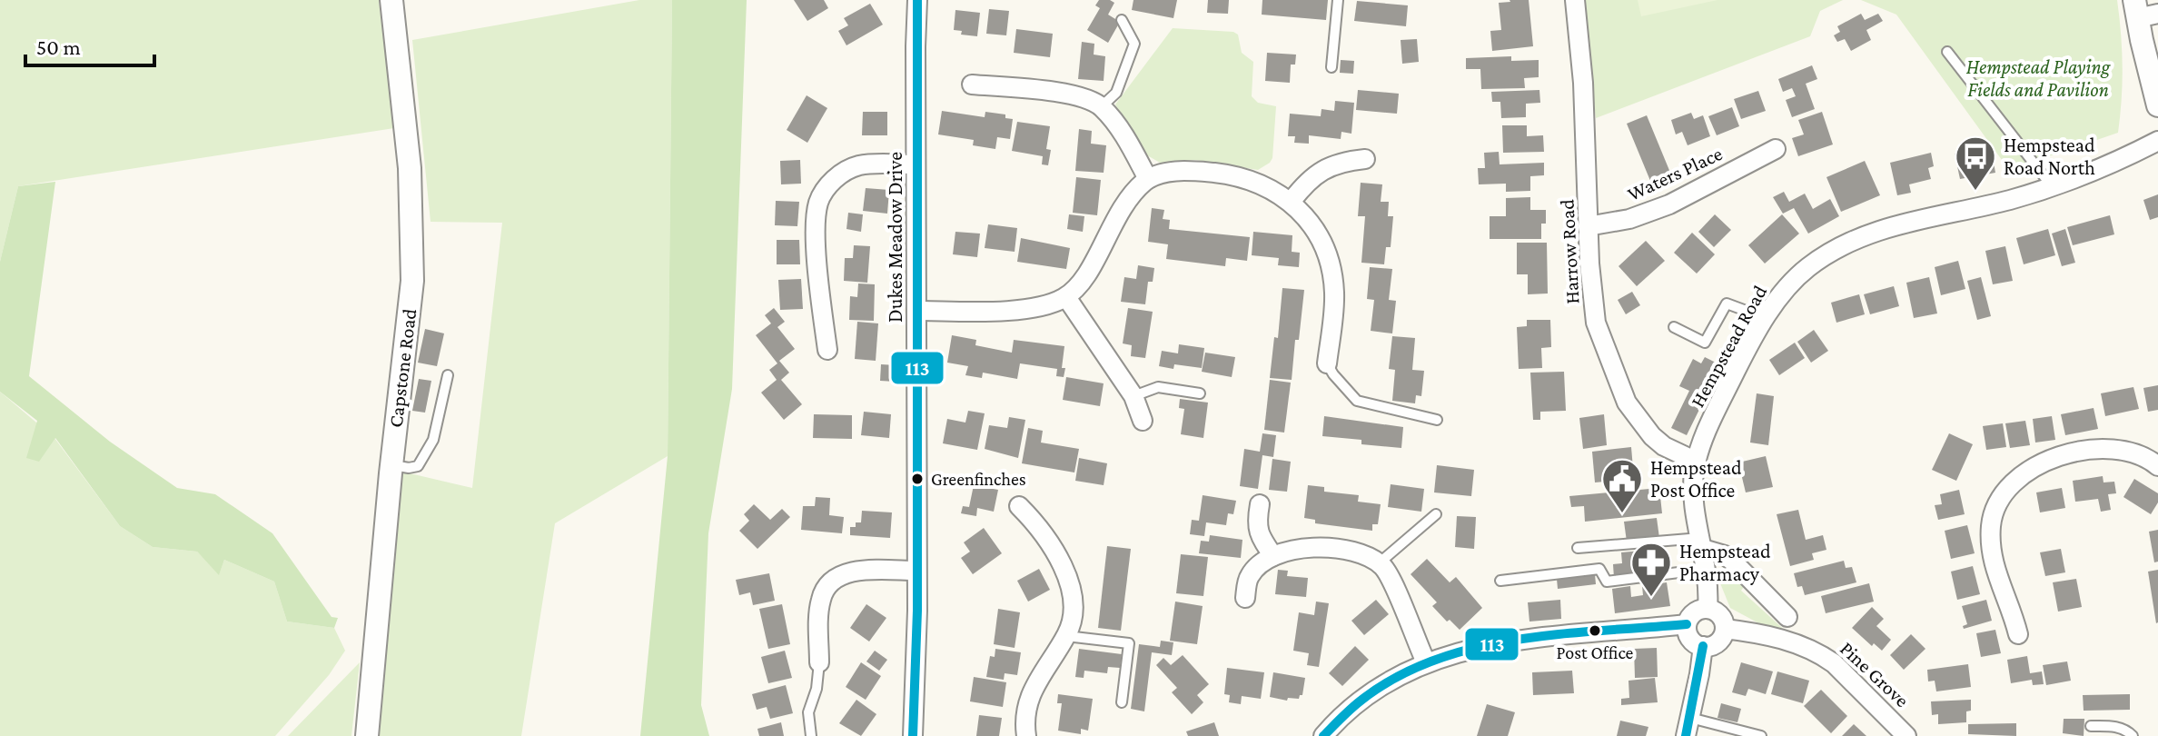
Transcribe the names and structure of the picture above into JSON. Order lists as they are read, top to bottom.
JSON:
{
  "streets": {
    "street": [
      "Waters Place",
      "Dukes Meadow Drive",
      "Harrow Road",
      "Hempstead Road",
      "Capstone Road",
      "Pine Grove"
    ]
  },
  "crossings": [
    ["Waters Place", "Harrow Road"],
    ["Harrow Road", "Hempstead Road"],
    ["Hempstead Road", "Pine Grove"]
  ],
  "parks": ["Hempstead Playing Fields and Pavilion"],
  "places": {
    "bus stop": ["Hempstead Road North"],
    "other": ["Greenfinches", "Post Office"],
    "public building": ["Hempstead Post Office"],
    "pharmacy": ["Hempstead Pharmacy"]
  },
  "lines": ["transit line 113"],
  "scale_bar": "50 m"
}
